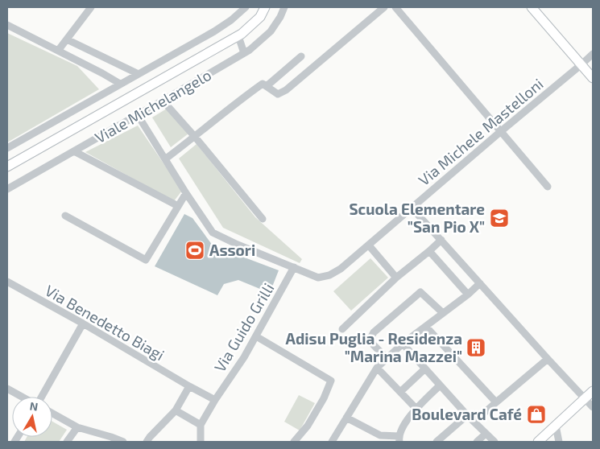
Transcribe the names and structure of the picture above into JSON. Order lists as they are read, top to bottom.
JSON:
{
  "streets": {
    "street": [
      "Viale Michelangelo",
      "Via Michele Mastelloni",
      "Via Benedetto Biagi",
      "Via Guido Grilli"
    ]
  },
  "crossings": [
    ["Viale Michelangelo", "Via Michele Mastelloni"],
    ["Via Michele Mastelloni", "Via Guido Grilli"],
    ["Via Benedetto Biagi", "Via Guido Grilli"]
  ],
  "places": {
    "school or university": ["Scuola Elementare \"San Pio X\""],
    "sports": ["Assori"],
    "building": ["Adisu Puglia - Residenza \"Marina Mazzei\""],
    "shop": ["Boulevard Café"]
  },
  "north": "top"
}
